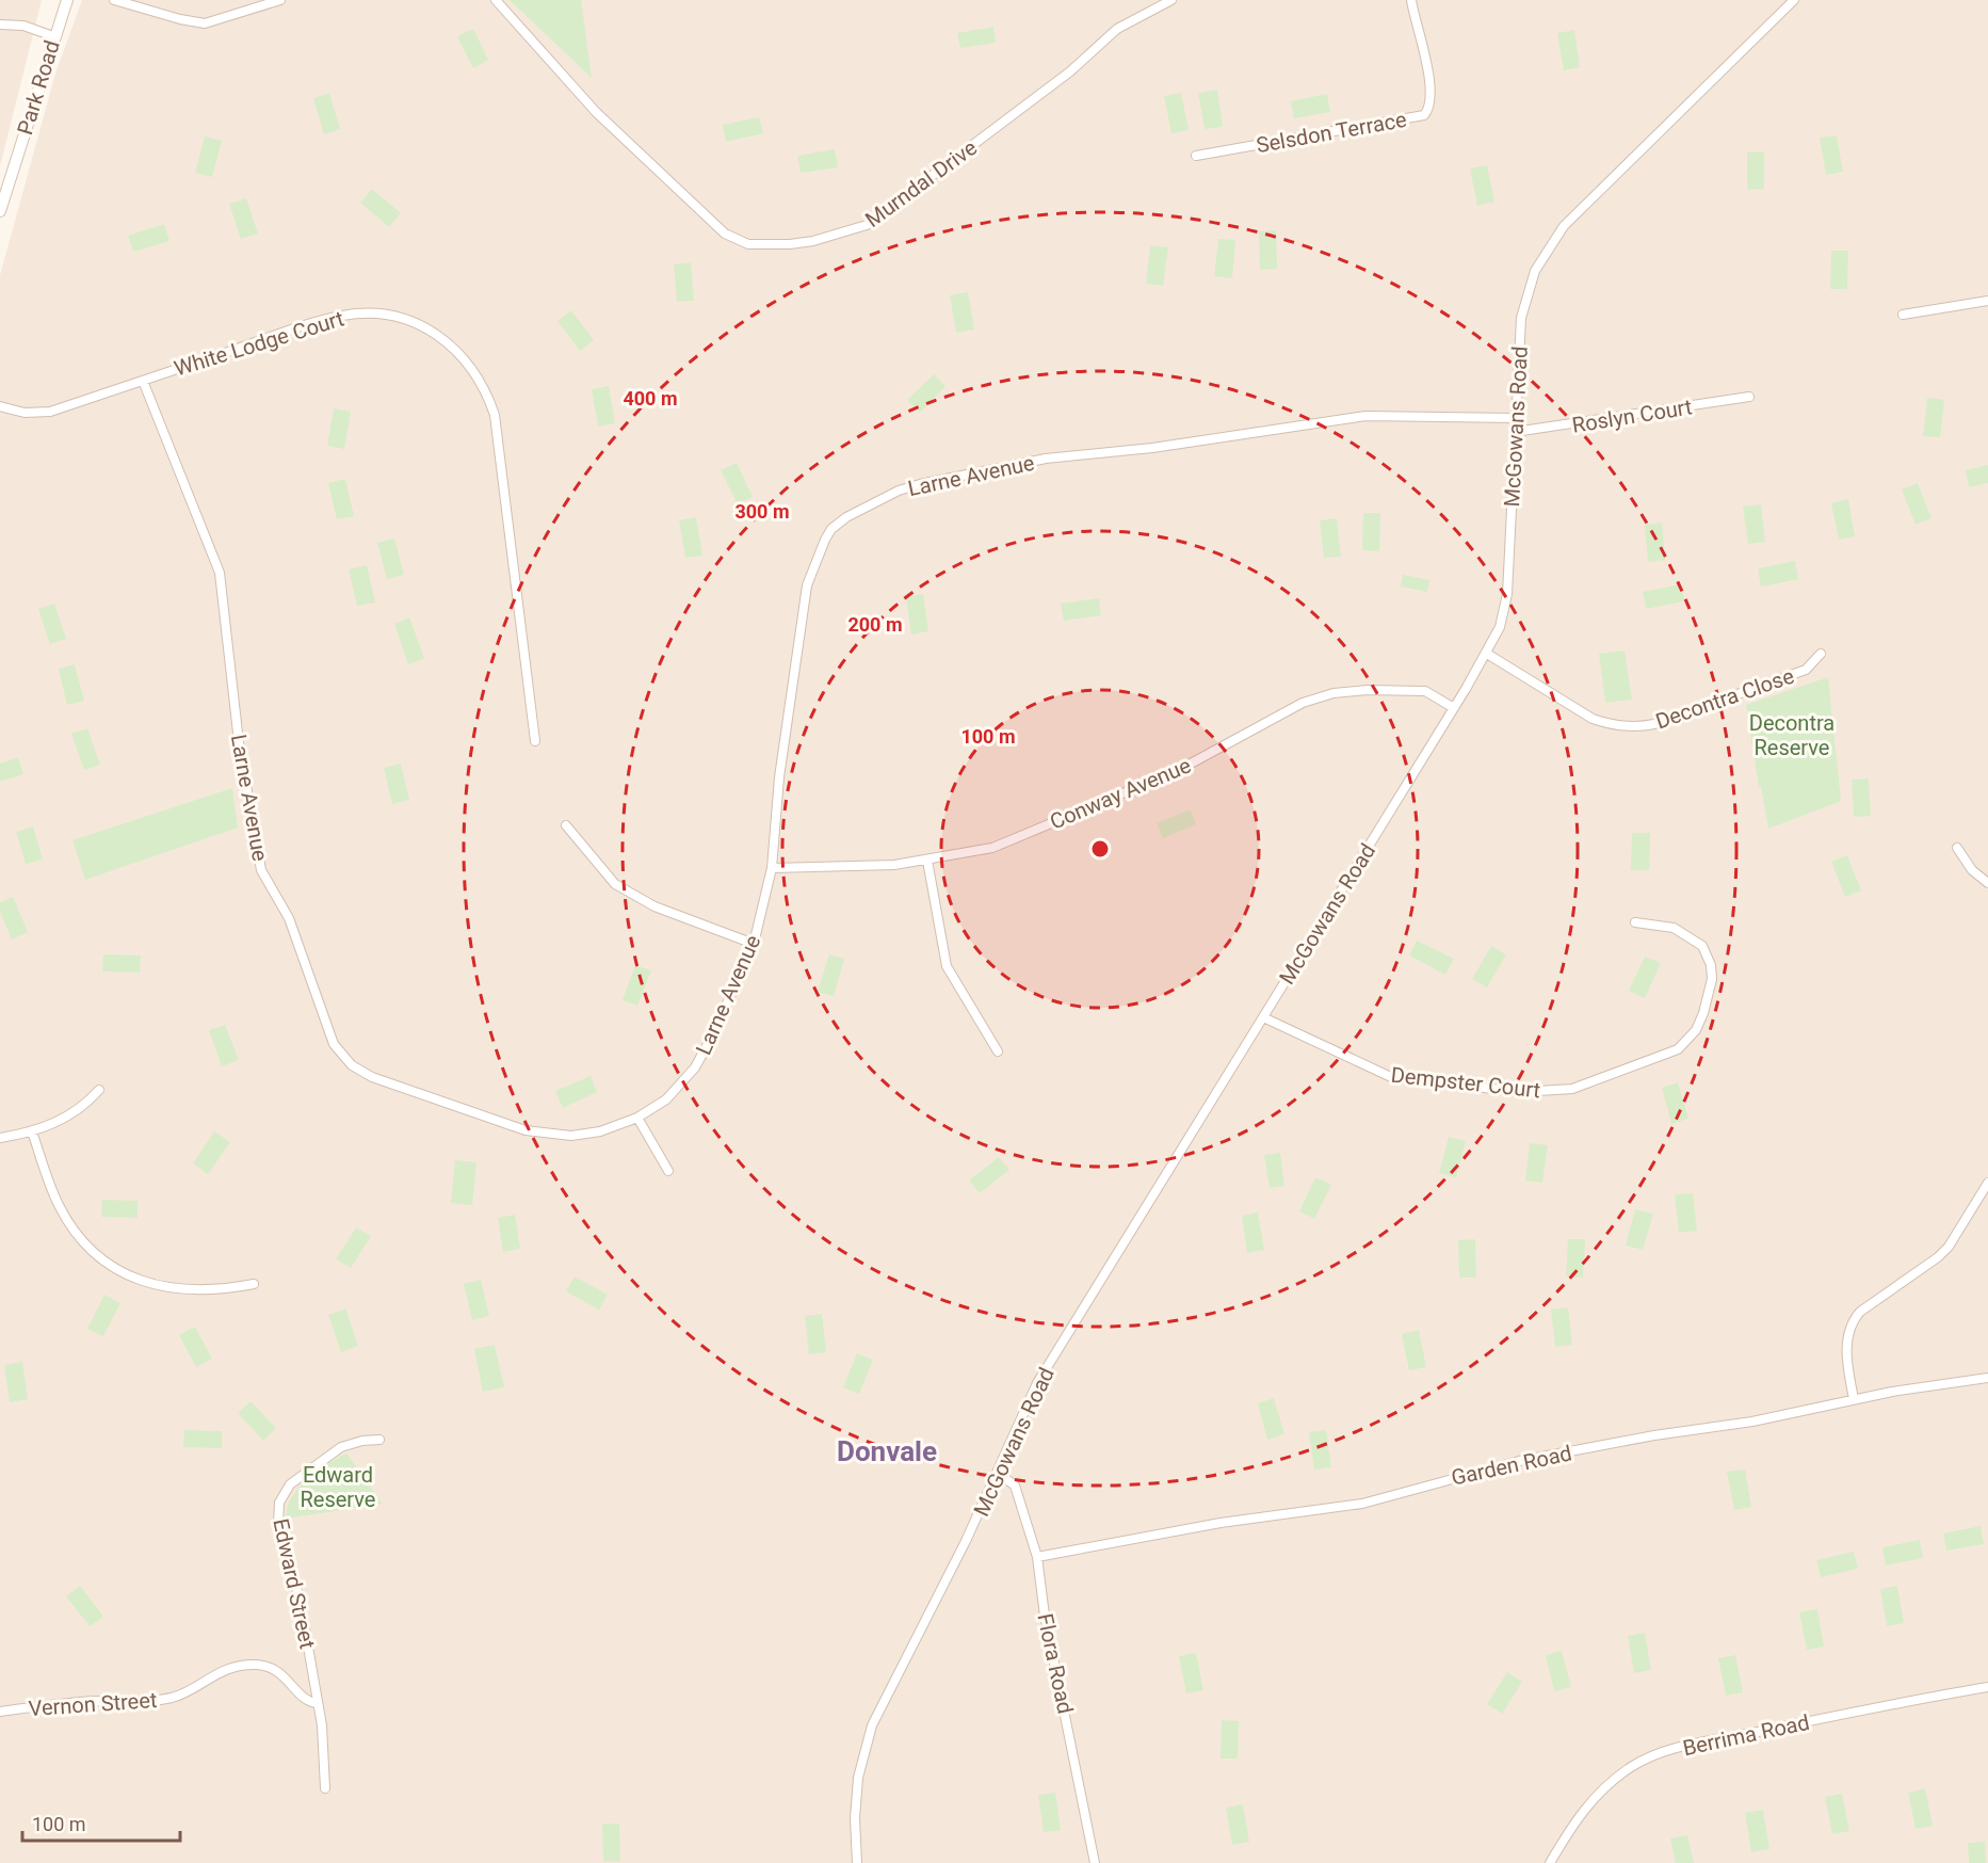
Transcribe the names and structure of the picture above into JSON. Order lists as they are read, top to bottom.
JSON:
{
  "streets": {
    "street": [
      "Park Road",
      "Selsdon Terrace",
      "Murndal Drive",
      "White Lodge Court",
      "Roslyn Court",
      "McGowans Road",
      "Larne Avenue",
      "Decontra Close",
      "Conway Avenue",
      "Dempster Court",
      "Garden Road",
      "Edward Street",
      "Flora Road",
      "Vernon Street",
      "Berrima Road"
    ]
  },
  "crossings": [
    ["White Lodge Court", "Larne Avenue"],
    ["Roslyn Court", "McGowans Road"],
    ["McGowans Road", "Larne Avenue"],
    ["McGowans Road", "Decontra Close"],
    ["McGowans Road", "Conway Avenue"],
    ["McGowans Road", "Dempster Court"],
    ["McGowans Road", "Flora Road"],
    ["Larne Avenue", "Conway Avenue"],
    ["Garden Road", "Flora Road"],
    ["Edward Street", "Vernon Street"]
  ],
  "districts": ["Donvale"],
  "parks": ["Decontra Reserve", "Edward Reserve"],
  "scale_bar": "100 m",
  "rings": [
    "400 m",
    "300 m",
    "200 m",
    "100 m"
  ]
}
